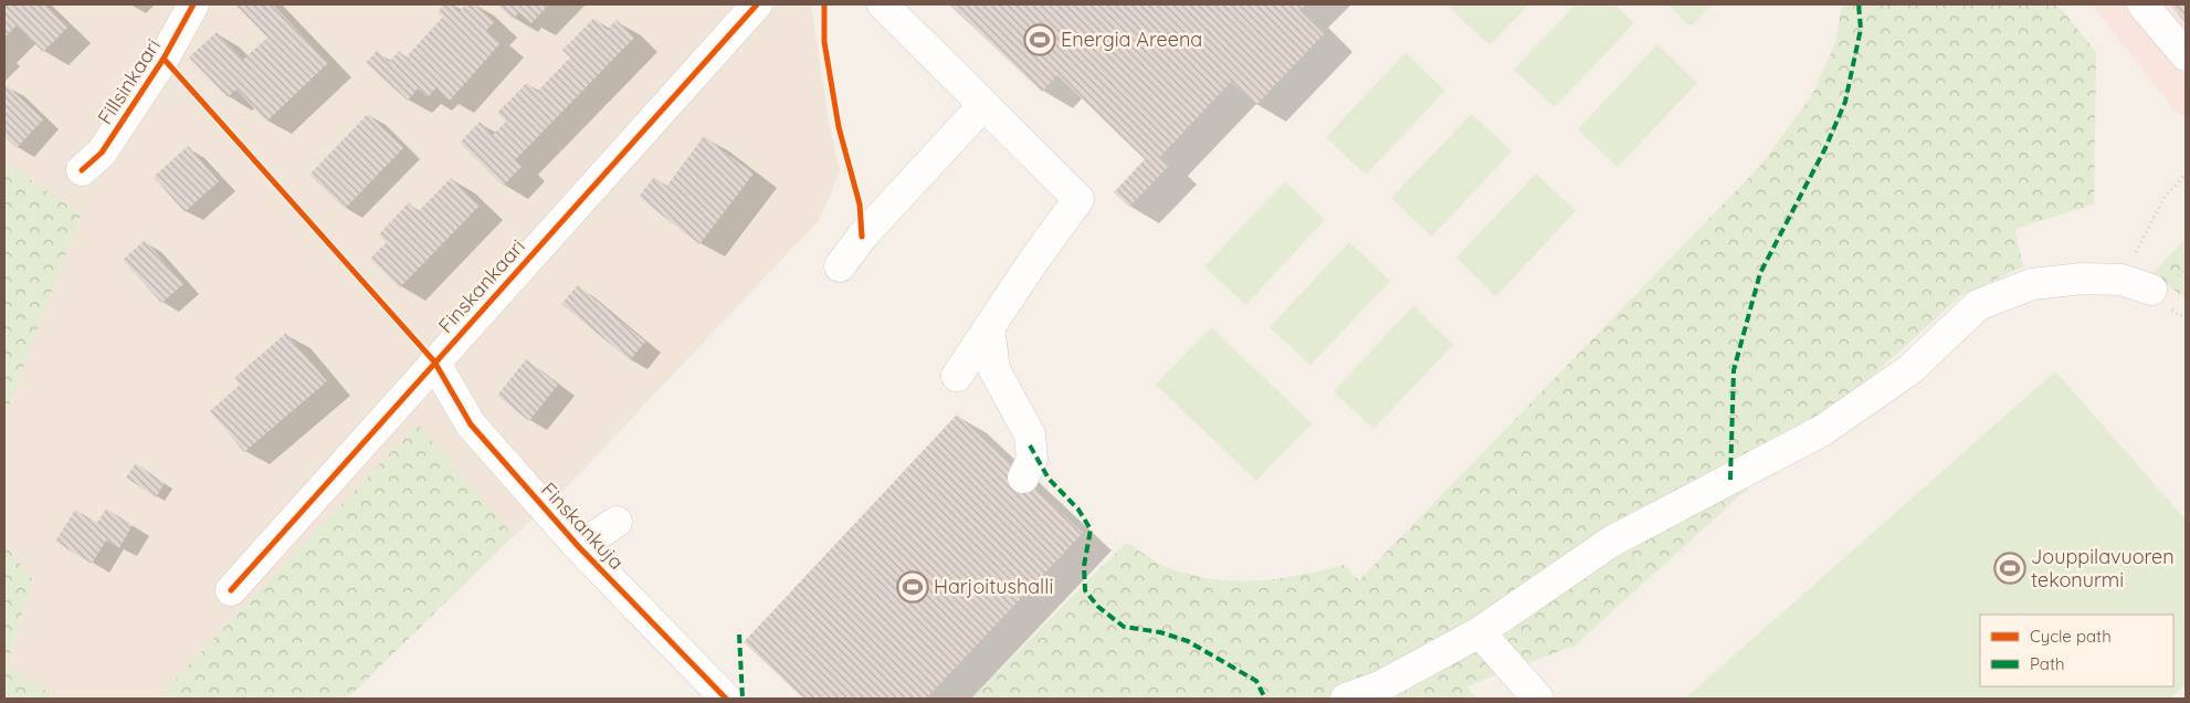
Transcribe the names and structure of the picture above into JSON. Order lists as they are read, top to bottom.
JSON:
{
  "streets": {
    "street": ["Fillsinkaari", "Finskankaari", "Finskankuja"]
  },
  "crossings": [
    ["Finskankaari", "Finskankuja"]
  ],
  "places": {
    "sports": ["Energia Areena", "Jouppilavuoren tekonurmi", "Harjoitushalli"]
  },
  "legend": ["Cycle path", "Path"]
}
